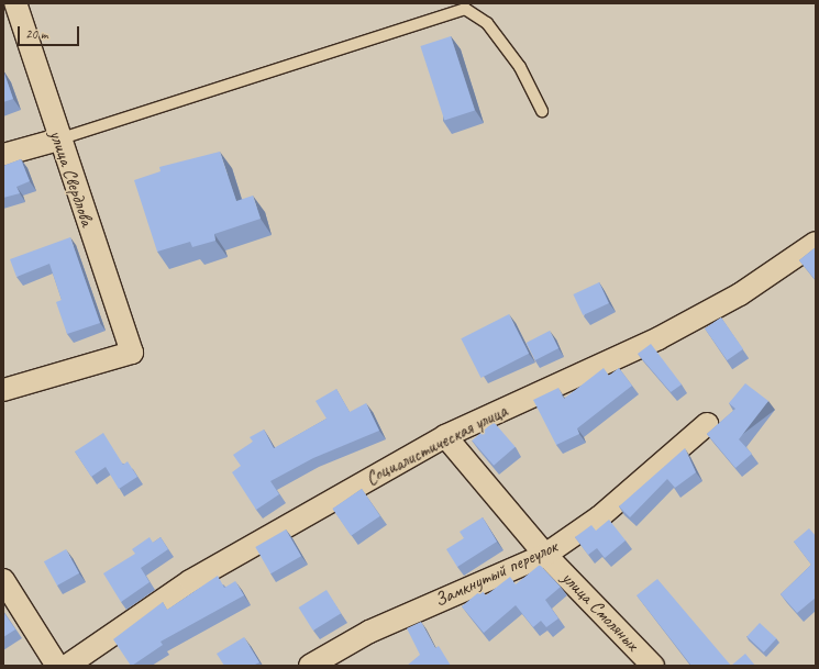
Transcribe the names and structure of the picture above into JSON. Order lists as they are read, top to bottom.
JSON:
{
  "streets": {
    "street": [
      "улица Свердлова",
      "Социалистическая улица",
      "Замкнутый переулок",
      "улица Смоляных"
    ]
  },
  "crossings": [
    ["Социалистическая улица", "улица Смоляных"],
    ["Замкнутый переулок", "улица Смоляных"]
  ],
  "scale_bar": "20 m"
}
